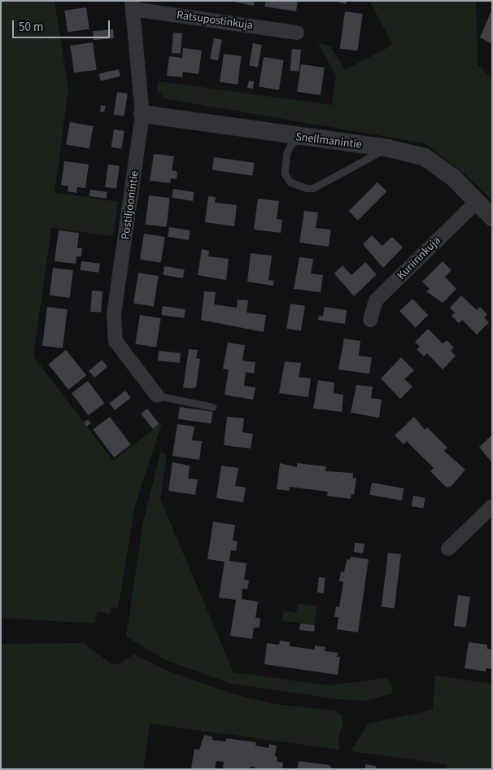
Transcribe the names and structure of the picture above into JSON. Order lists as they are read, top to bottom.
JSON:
{
  "streets": {
    "street": [
      "Ratsupostinkuja",
      "Snellmanintie",
      "Postiljoonintie",
      "Kuriirinkuja"
    ]
  },
  "crossings": [
    ["Ratsupostinkuja", "Postiljoonintie"],
    ["Snellmanintie", "Postiljoonintie"],
    ["Snellmanintie", "Kuriirinkuja"]
  ],
  "scale_bar": "50 m"
}
